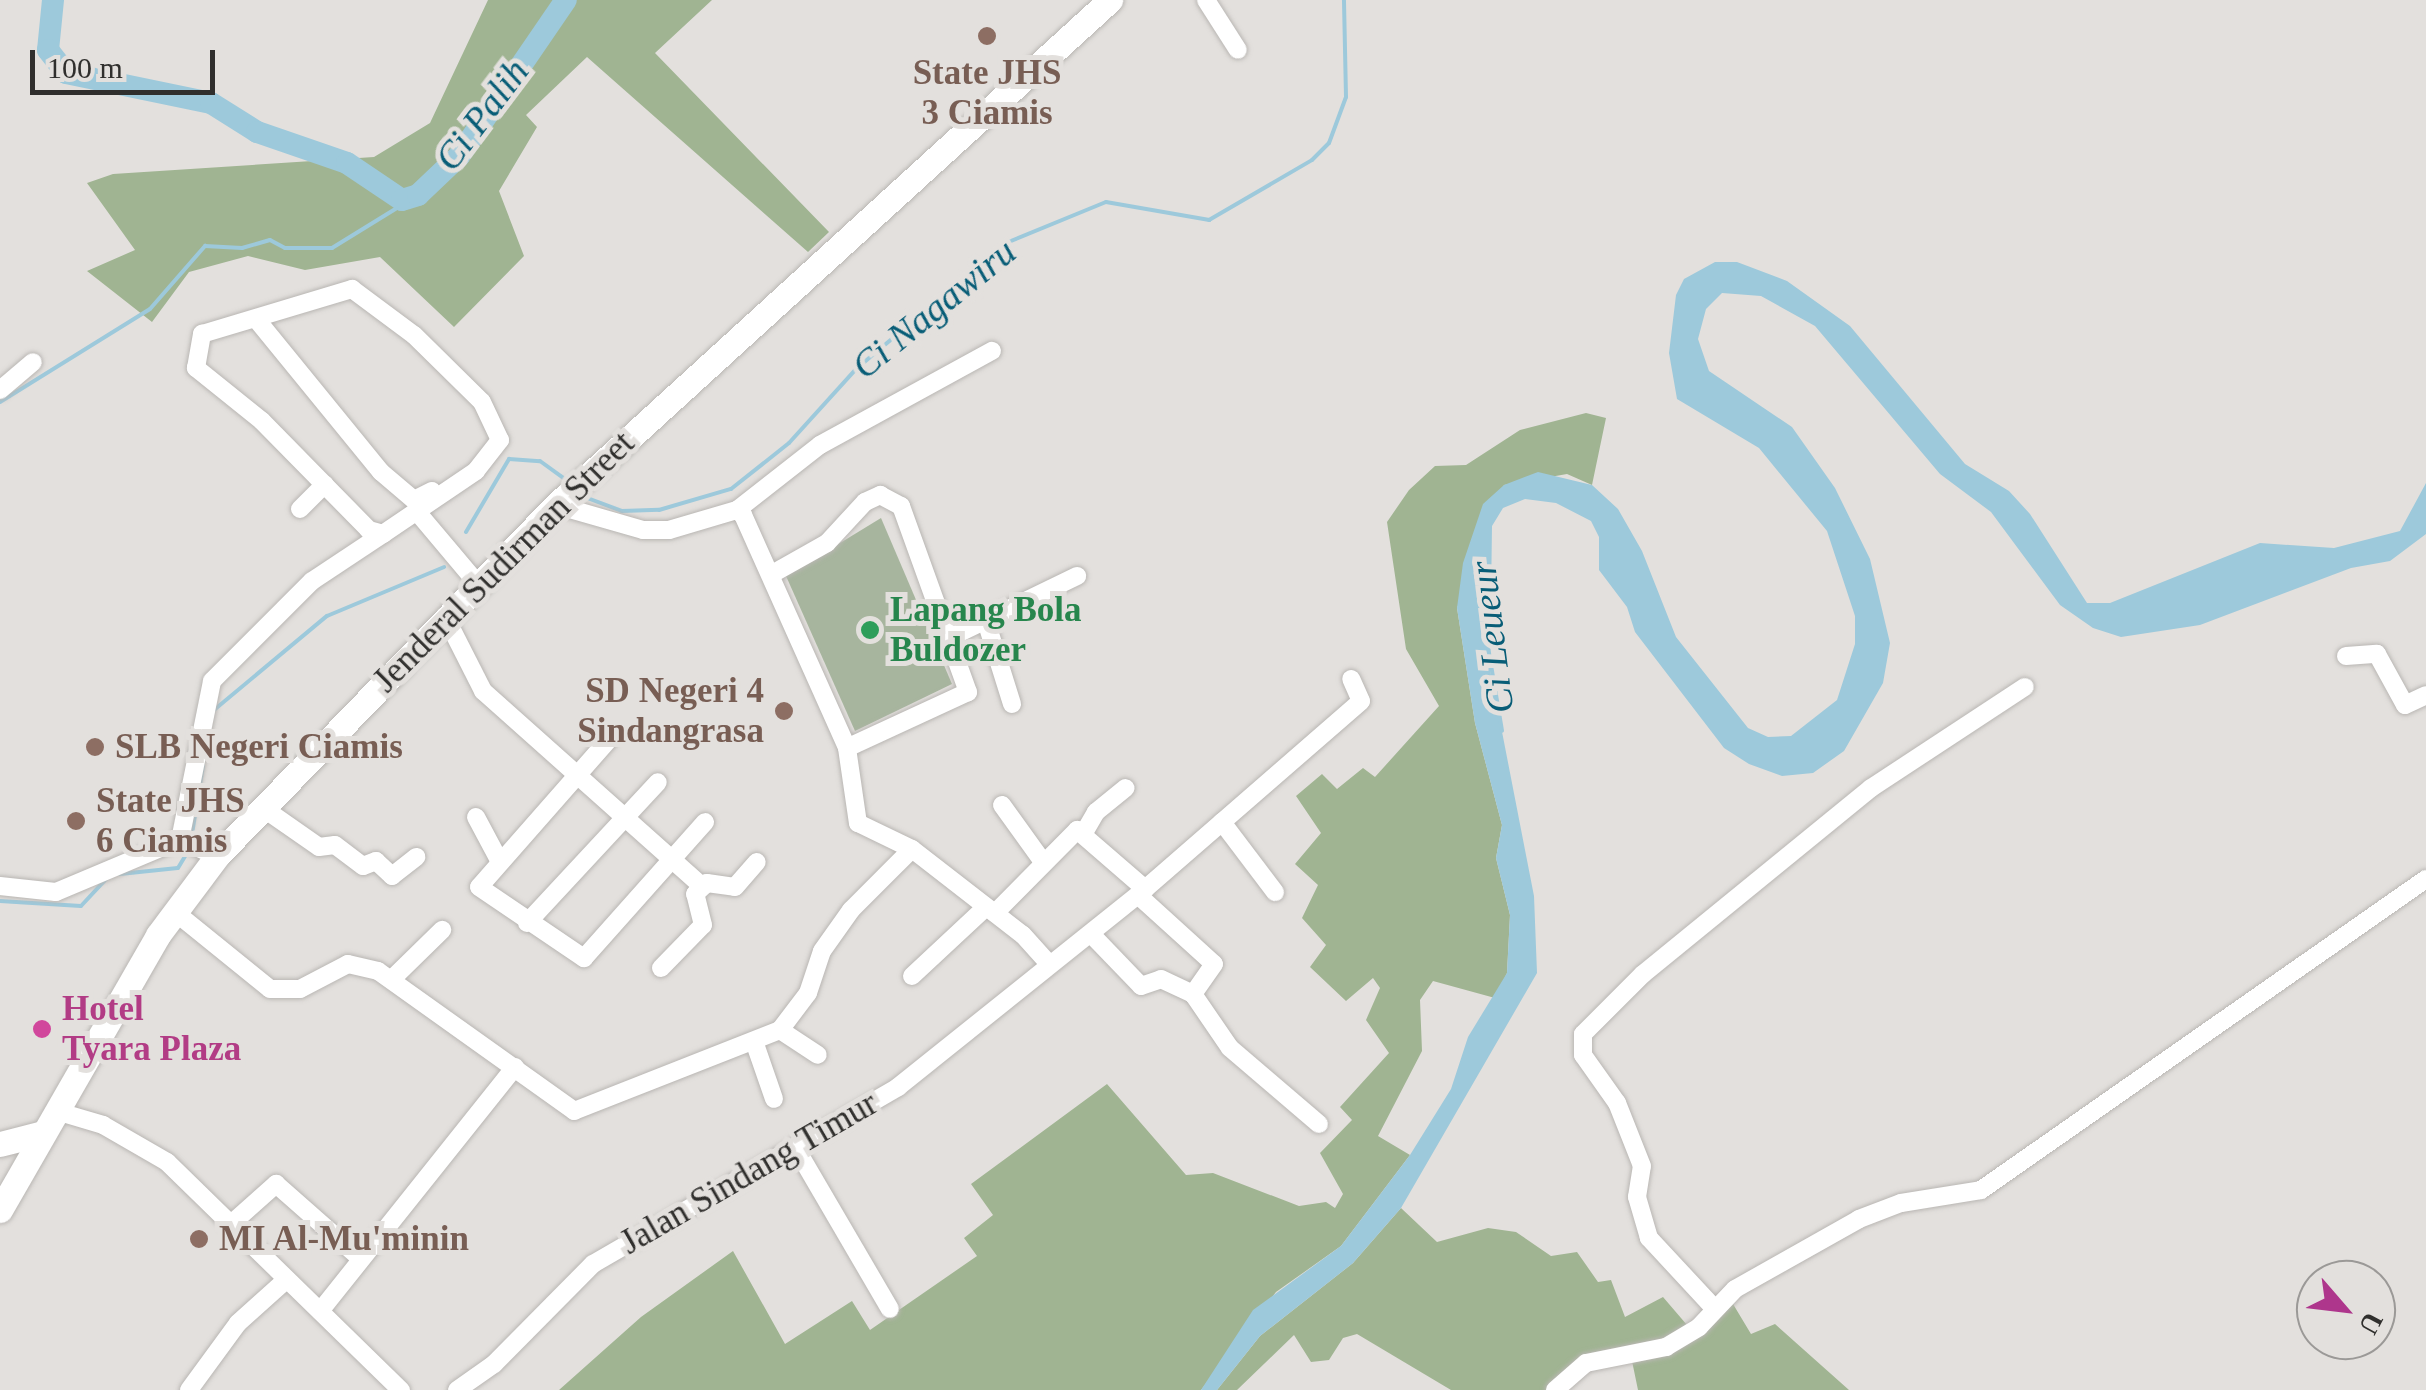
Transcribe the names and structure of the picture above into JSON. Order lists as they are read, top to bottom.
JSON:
{
  "streets": {
    "highway": ["Jenderal Sudirman Street"],
    "street": ["Jalan Sindang Timur"]
  },
  "water": ["Ci Palih", "Ci Nagawiru", "Ci Leueur"],
  "places": [
    "State JHS 3 Ciamis",
    "Lapang Bola Buldozer",
    "SD Negeri 4 Sindangrasa",
    "SLB Negeri Ciamis",
    "State JHS 6 Ciamis",
    "Hotel Tyara Plaza",
    "MI Al-Mu'minin"
  ],
  "scale_bar": "100 m",
  "north": "bottom right"
}
